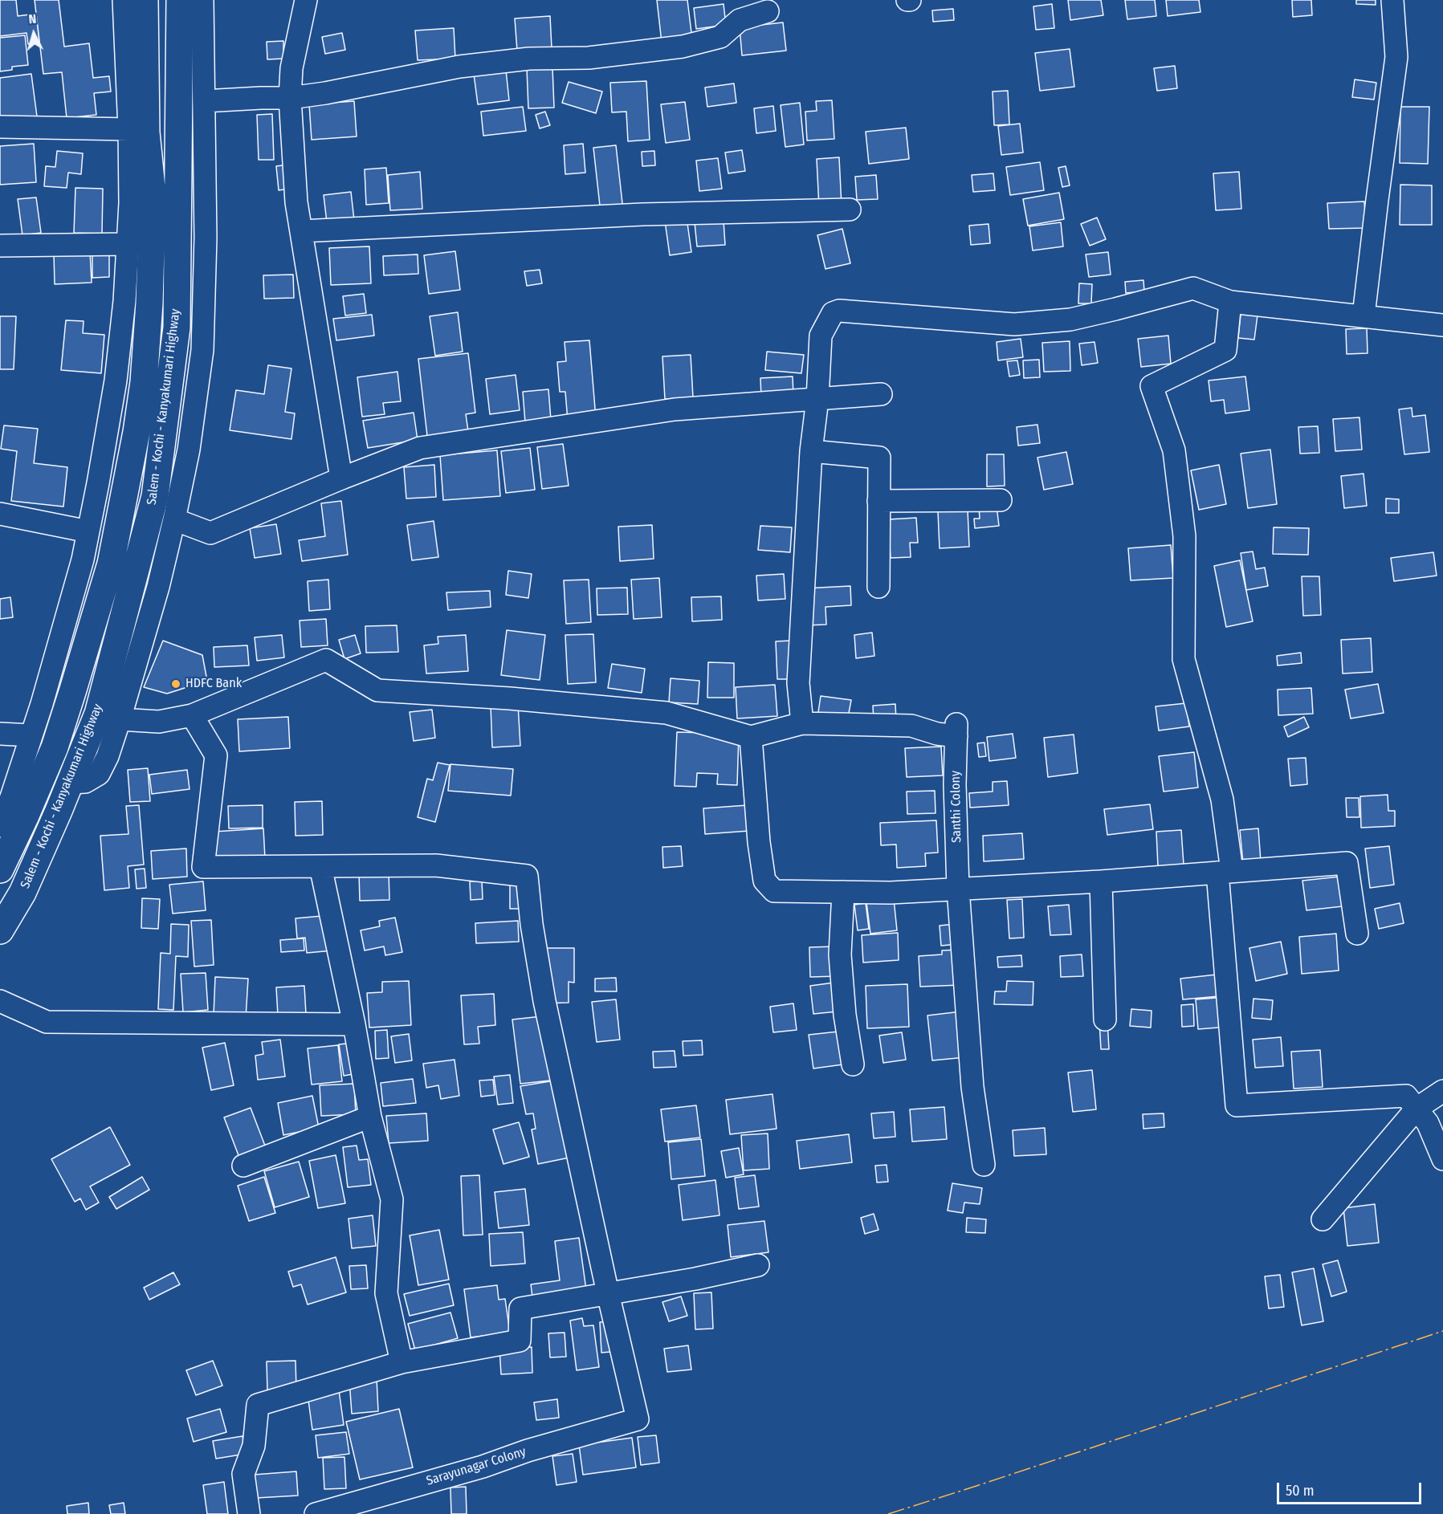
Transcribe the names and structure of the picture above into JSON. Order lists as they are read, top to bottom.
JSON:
{
  "streets": {
    "highway": ["Salem - Kochi - Kanyakumari Highway"],
    "street": ["Santhi Colony", "Sarayunagar Colony"]
  },
  "places": ["HDFC Bank"],
  "scale_bar": "50 m",
  "north": "top"
}
